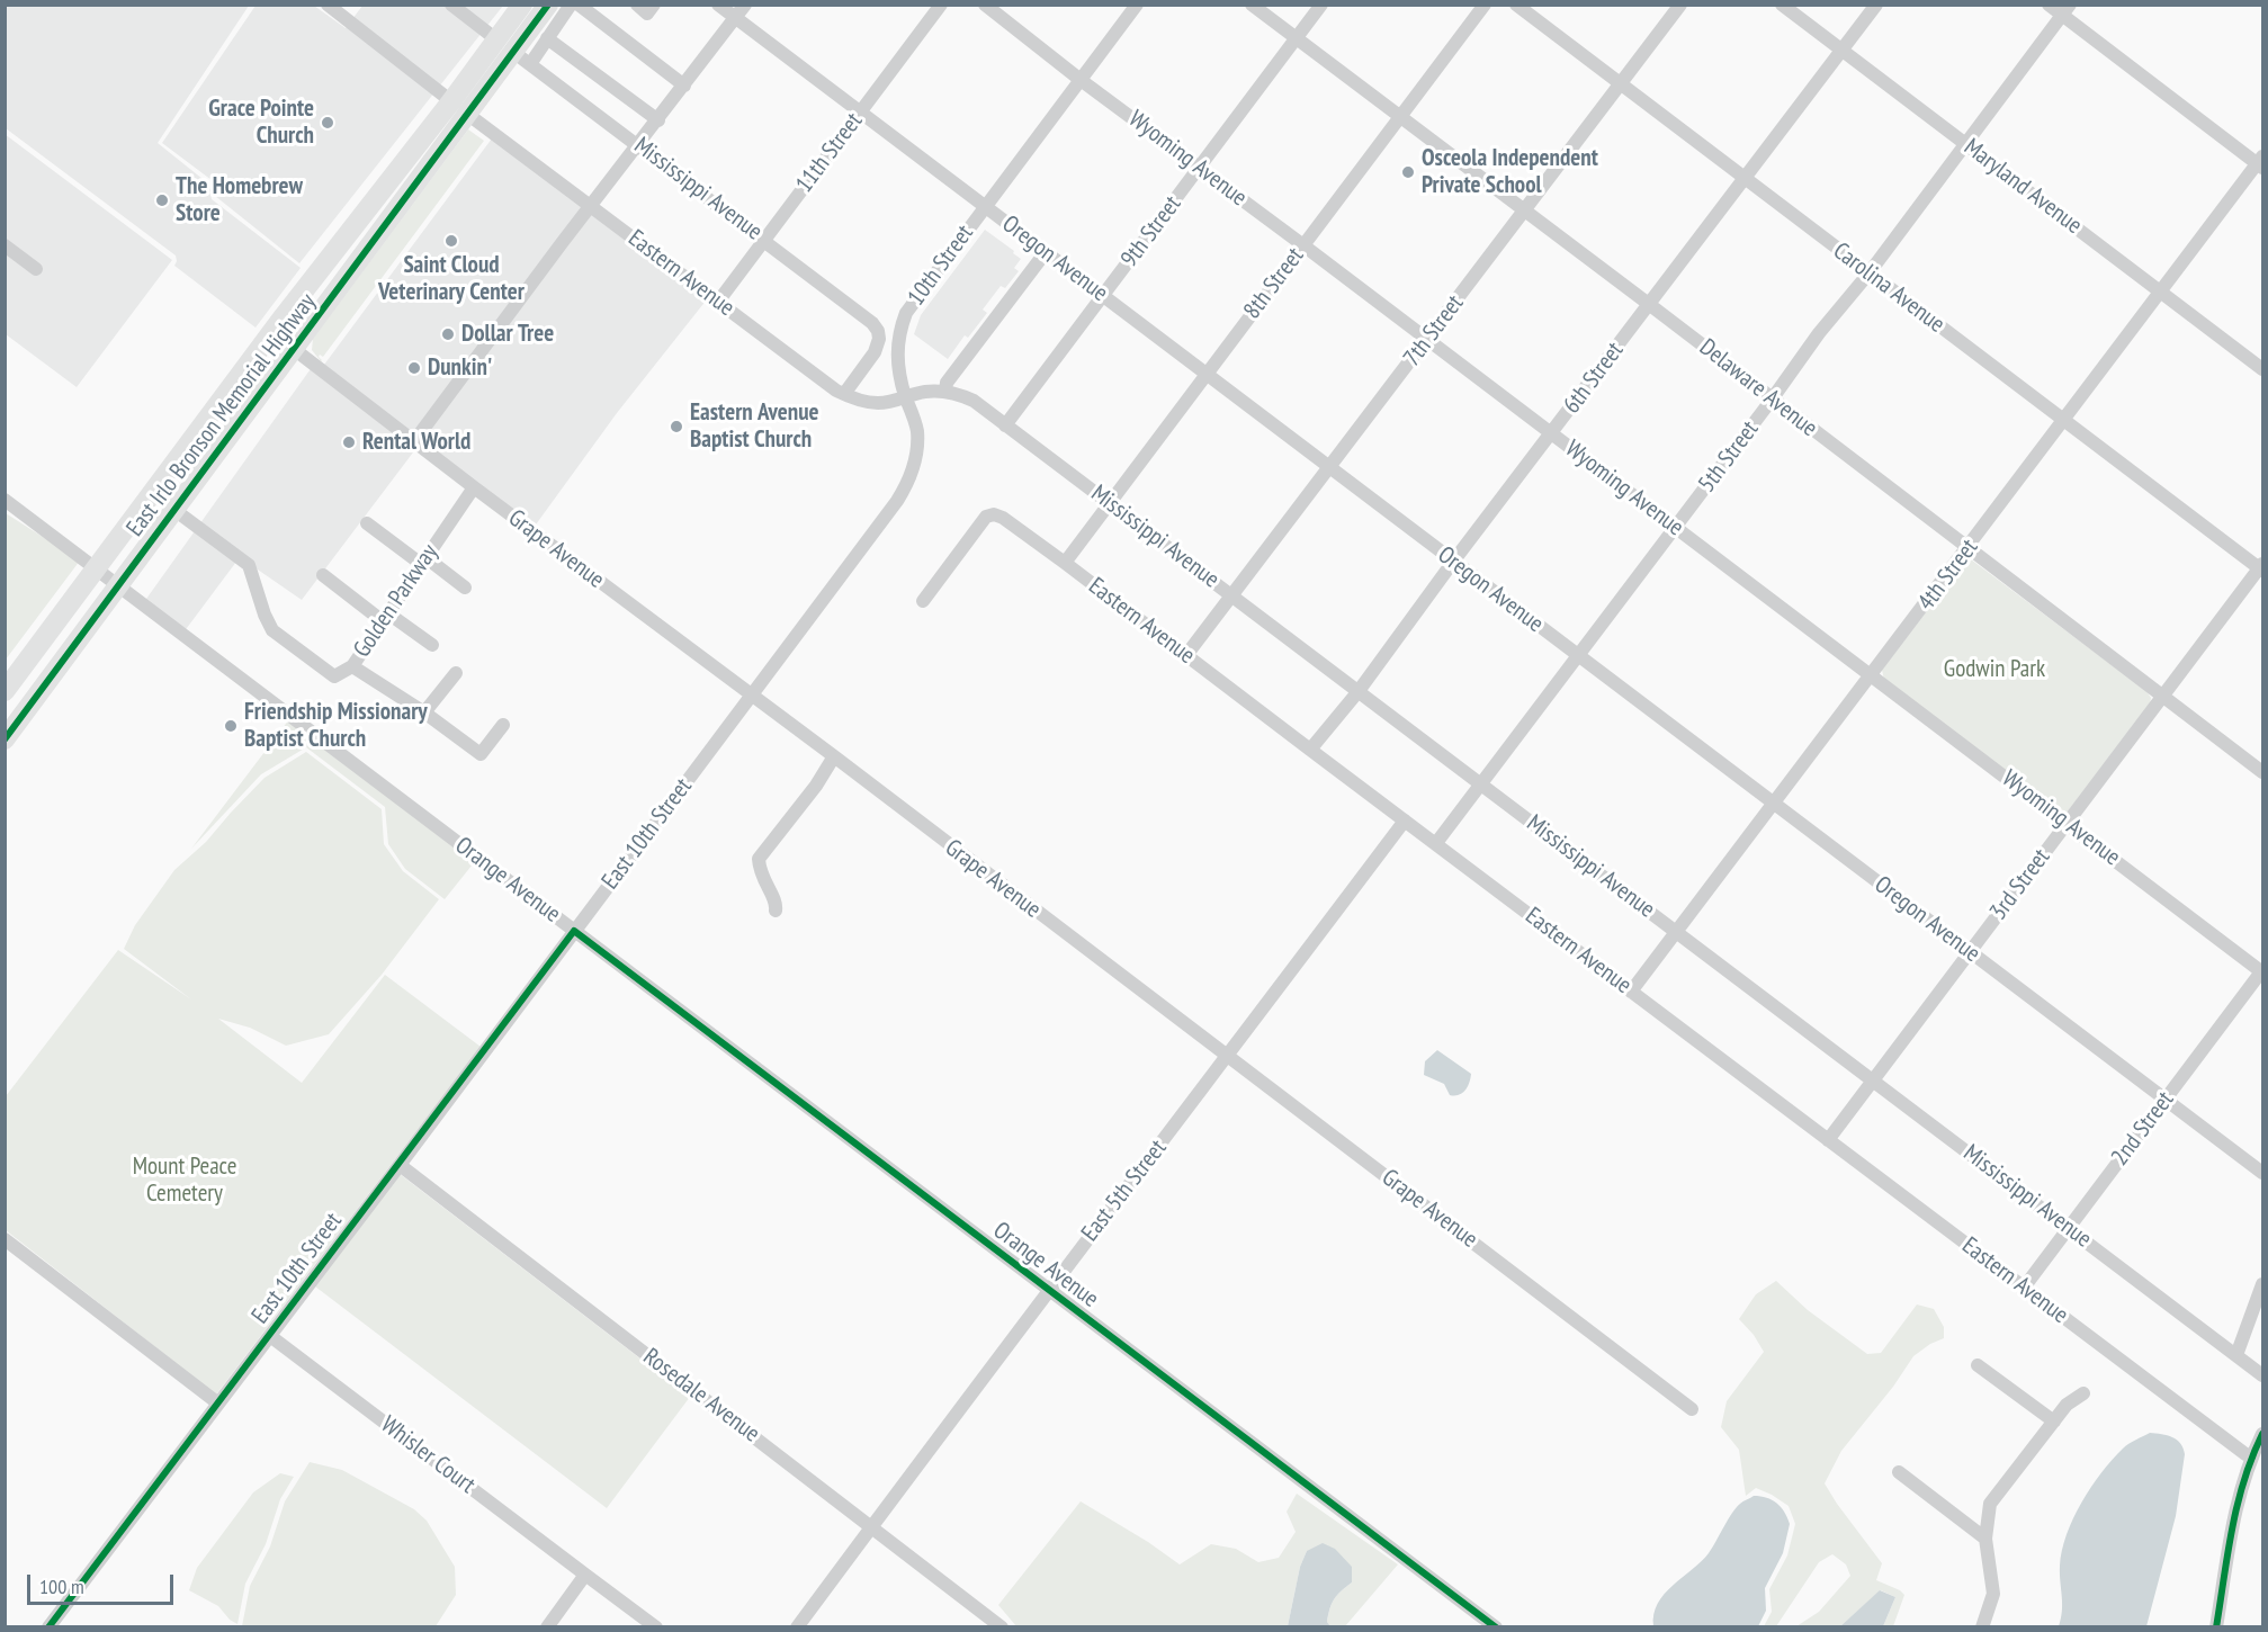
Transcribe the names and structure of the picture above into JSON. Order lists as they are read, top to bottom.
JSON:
{
  "streets": {
    "highway": ["East Irlo Bronson Memorial Highway"],
    "street": [
      "11th Street",
      "Wyoming Avenue",
      "Maryland Avenue",
      "Mississippi Avenue",
      "9th Street",
      "Oregon Avenue",
      "10th Street",
      "Eastern Avenue",
      "8th Street",
      "Carolina Avenue",
      "7th Street",
      "6th Street",
      "Delaware Avenue",
      "5th Street",
      "Grape Avenue",
      "4th Street",
      "Golden Parkway",
      "East 10th Street",
      "Orange Avenue",
      "3rd Street",
      "2nd Street",
      "East 5th Street",
      "Rosedale Avenue",
      "Whisler Court"
    ]
  },
  "crossings": [
    ["11th Street", "Mississippi Avenue"],
    ["11th Street", "Oregon Avenue"],
    ["11th Street", "Eastern Avenue"],
    ["Wyoming Avenue", "9th Street"],
    ["Wyoming Avenue", "10th Street"],
    ["Wyoming Avenue", "8th Street"],
    ["Wyoming Avenue", "7th Street"],
    ["Wyoming Avenue", "6th Street"],
    ["Wyoming Avenue", "5th Street"],
    ["Wyoming Avenue", "4th Street"],
    ["Wyoming Avenue", "3rd Street"],
    ["Wyoming Avenue", "2nd Street"],
    ["Maryland Avenue", "6th Street"],
    ["Maryland Avenue", "5th Street"],
    ["Maryland Avenue", "4th Street"],
    ["Mississippi Avenue", "9th Street"],
    ["Mississippi Avenue", "10th Street"],
    ["Mississippi Avenue", "Eastern Avenue"],
    ["Mississippi Avenue", "8th Street"],
    ["Mississippi Avenue", "7th Street"],
    ["Mississippi Avenue", "6th Street"],
    ["Mississippi Avenue", "5th Street"],
    ["Mississippi Avenue", "4th Street"],
    ["Mississippi Avenue", "3rd Street"],
    ["Mississippi Avenue", "2nd Street"],
    ["9th Street", "Oregon Avenue"],
    ["9th Street", "Delaware Avenue"],
    ["Oregon Avenue", "10th Street"],
    ["Oregon Avenue", "8th Street"],
    ["Oregon Avenue", "7th Street"],
    ["Oregon Avenue", "6th Street"],
    ["Oregon Avenue", "5th Street"],
    ["Oregon Avenue", "4th Street"],
    ["Oregon Avenue", "3rd Street"],
    ["Oregon Avenue", "2nd Street"],
    ["10th Street", "Eastern Avenue"],
    ["10th Street", "East 10th Street"],
    ["Eastern Avenue", "8th Street"],
    ["Eastern Avenue", "7th Street"],
    ["Eastern Avenue", "6th Street"],
    ["Eastern Avenue", "East Irlo Bronson Memorial Highway"],
    ["Eastern Avenue", "5th Street"],
    ["Eastern Avenue", "4th Street"],
    ["Eastern Avenue", "3rd Street"],
    ["Eastern Avenue", "2nd Street"],
    ["Eastern Avenue", "East 5th Street"],
    ["8th Street", "Delaware Avenue"],
    ["Carolina Avenue", "7th Street"],
    ["Carolina Avenue", "6th Street"],
    ["Carolina Avenue", "5th Street"],
    ["Carolina Avenue", "4th Street"],
    ["Carolina Avenue", "3rd Street"],
    ["7th Street", "Delaware Avenue"],
    ["6th Street", "Delaware Avenue"],
    ["Delaware Avenue", "5th Street"],
    ["Delaware Avenue", "4th Street"],
    ["Delaware Avenue", "3rd Street"],
    ["East Irlo Bronson Memorial Highway", "Grape Avenue"],
    ["East Irlo Bronson Memorial Highway", "Golden Parkway"],
    ["East Irlo Bronson Memorial Highway", "Orange Avenue"],
    ["Grape Avenue", "Golden Parkway"],
    ["Grape Avenue", "East 10th Street"],
    ["Grape Avenue", "East 5th Street"],
    ["East 10th Street", "Orange Avenue"],
    ["East 10th Street", "Rosedale Avenue"],
    ["East 10th Street", "Whisler Court"],
    ["Orange Avenue", "East 5th Street"],
    ["East 5th Street", "Rosedale Avenue"]
  ],
  "parks": ["Godwin Park", "Mount Peace Cemetery"],
  "places": [
    "Grace Pointe Church",
    "Osceola Independent Private School",
    "The Homebrew Store",
    "Saint Cloud Veterinary Center",
    "Dollar Tree",
    "Dunkin'",
    "Eastern Avenue Baptist Church",
    "Rental World",
    "Friendship Missionary Baptist Church"
  ],
  "scale_bar": "100 m"
}
